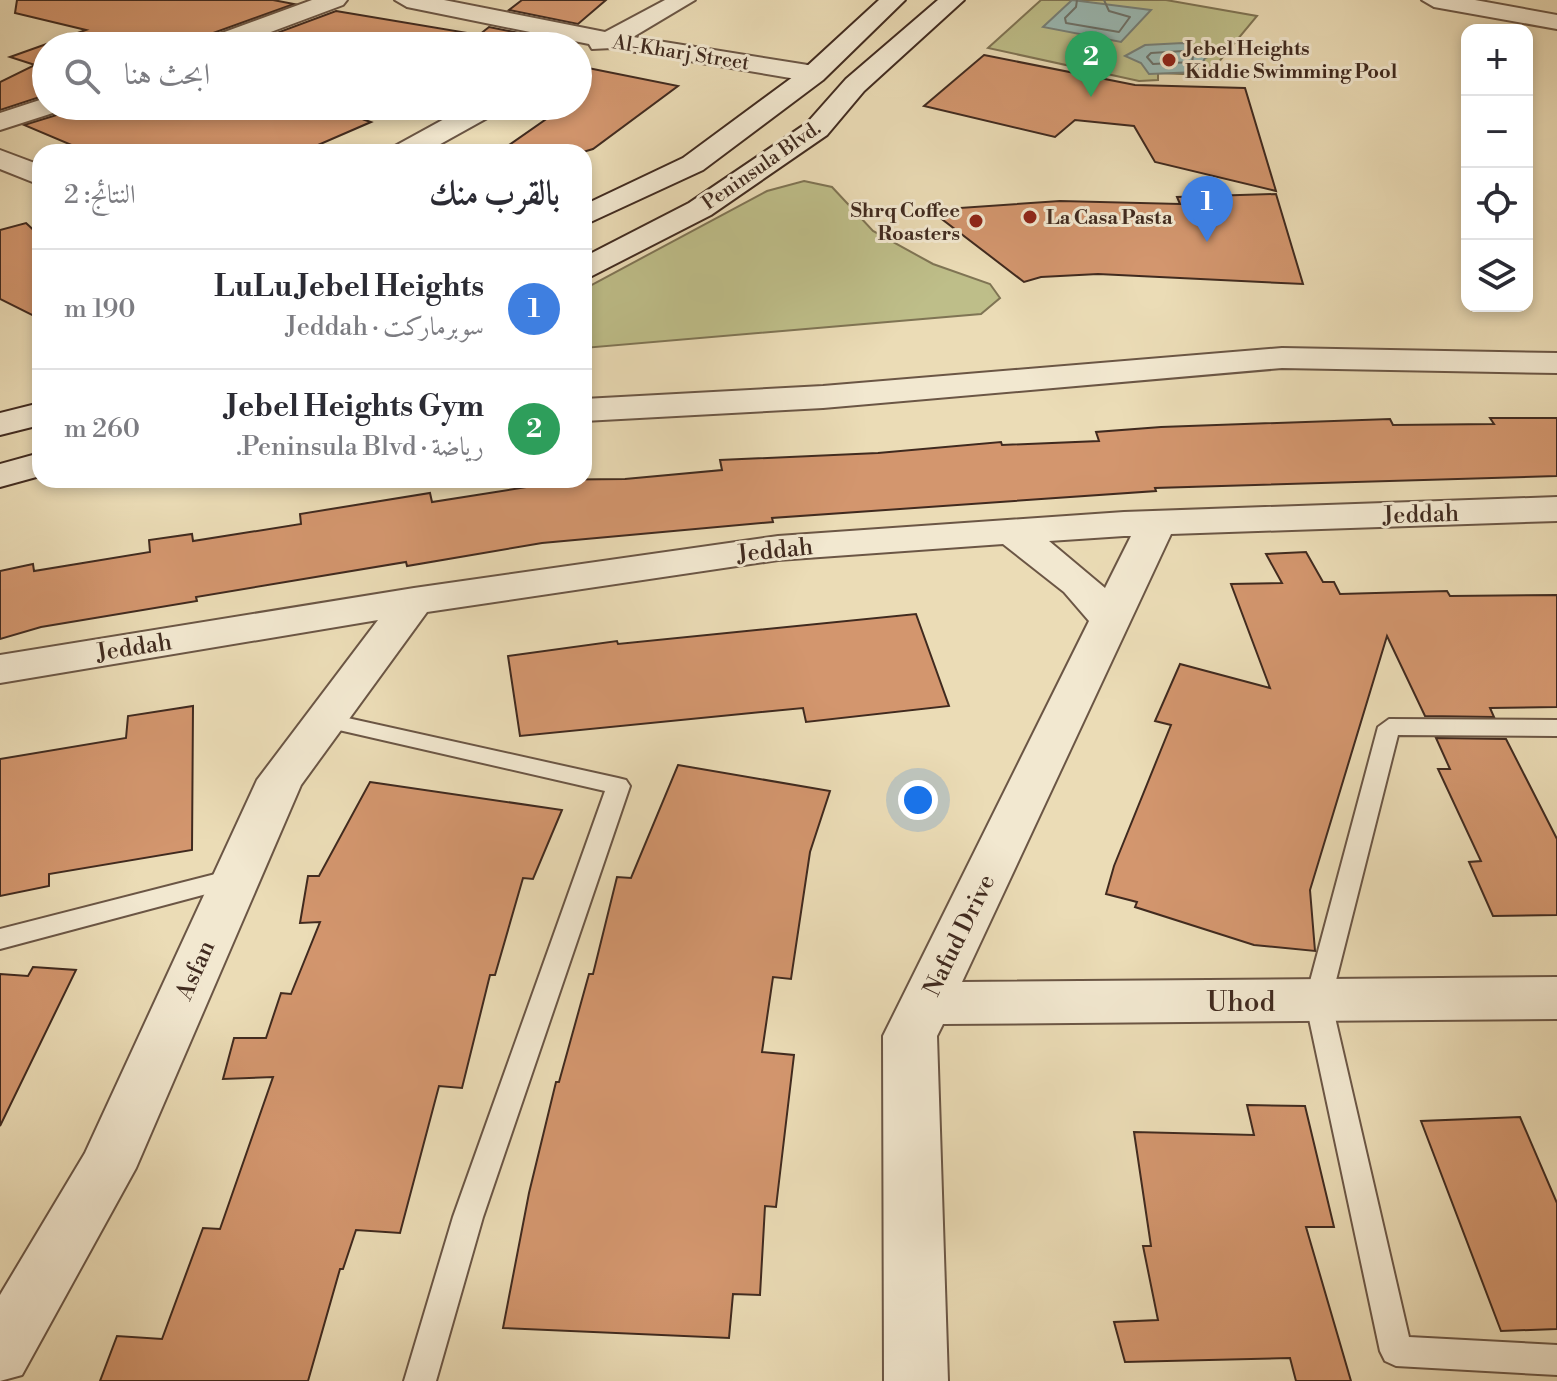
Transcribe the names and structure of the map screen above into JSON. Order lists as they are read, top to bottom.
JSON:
{
  "streets": {
    "street": [
      "Al-Kharj Street",
      "Peninsula Blvd.",
      "Jeddah",
      "Nafud Drive",
      "Asfan",
      "Uhod"
    ]
  },
  "crossings": [
    ["Al-Kharj Street", "Peninsula Blvd."],
    ["Jeddah", "Nafud Drive"],
    ["Jeddah", "Asfan"],
    ["Nafud Drive", "Uhod"]
  ],
  "places": ["Jebel Heights Kiddie Swimming Pool", "La Casa Pasta", "Shrq Coffee Roasters"],
  "page": {
    "map_buttons": ["+", "−"],
    "pins": ["2", "1"],
    "search": "ابحث هنا",
    "heading": ["بالقرب منك", "النتائج: 2"],
    "list": [
      {
        "mark": "1",
        "name": "LuLu Jebel Heights",
        "note": "سوبرماركت · Jeddah",
        "value": "190 m"
      },
      {
        "mark": "2",
        "name": "Jebel Heights Gym",
        "note": "رياضة · Peninsula Blvd.",
        "value": "260 m"
      }
    ]
  }
}
